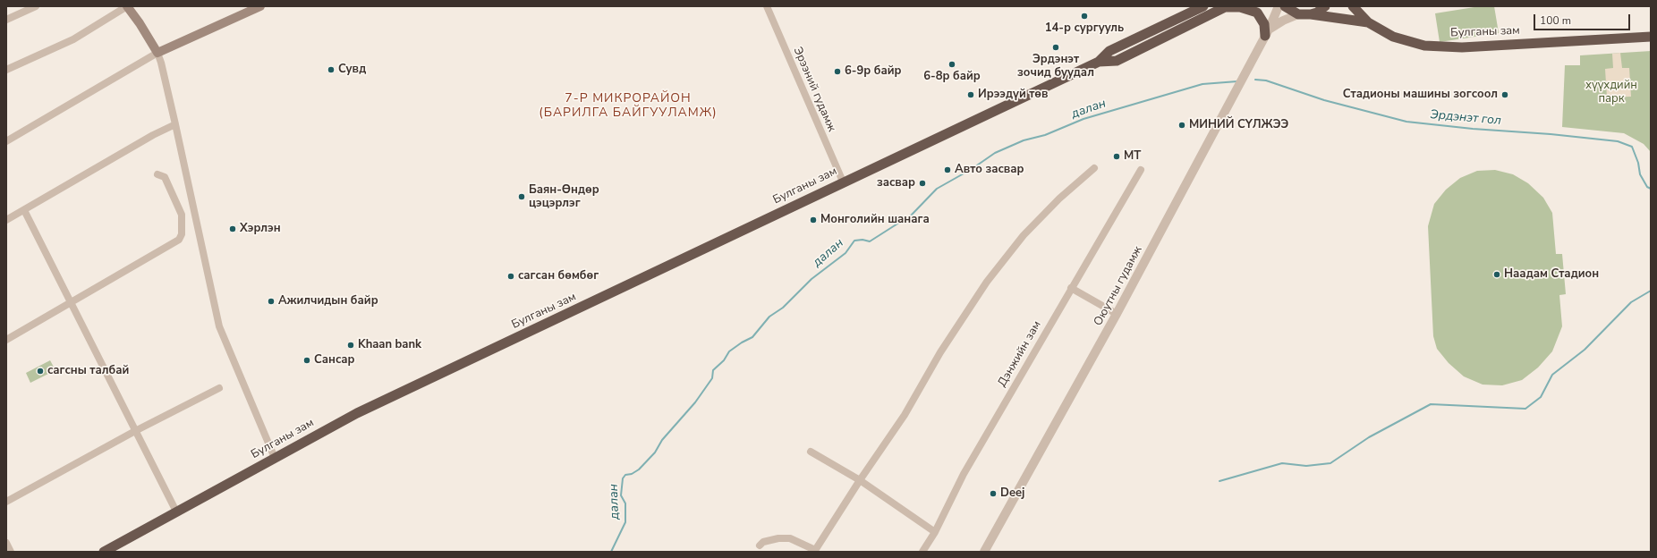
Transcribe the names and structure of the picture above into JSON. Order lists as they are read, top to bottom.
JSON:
{
  "streets": {
    "highway": ["Булганы зам"],
    "street": ["Эрээний гудамж", "Оюутны гудамж", "Дэнжийн зам"]
  },
  "crossings": [
    ["Булганы зам", "Эрээний гудамж"]
  ],
  "districts": ["7-Р МИКРОРАЙОН (БАРИЛГА БАЙГУУЛАМЖ)"],
  "water": ["далан", "Эрдэнэт гол"],
  "parks": ["хүүхдийн парк"],
  "places": [
    "14-р сургууль",
    "Эрдэнэт зочид буудал",
    "6-8р байр",
    "Сувд",
    "6-9р байр",
    "Ирээдүй төв",
    "Стадионы машины зогсоол",
    "МИНИЙ СҮЛЖЭЭ",
    "МТ",
    "Авто засвар",
    "засвар",
    "Баян-Өндөр цэцэрлэг",
    "Монголийн шанага",
    "Хэрлэн",
    "Наадам Стадион",
    "сагсан бөмбөг",
    "Ажилчидын байр",
    "Khaan bank",
    "Сансар",
    "сагсны талбай",
    "Deej"
  ],
  "scale_bar": "100 m"
}
